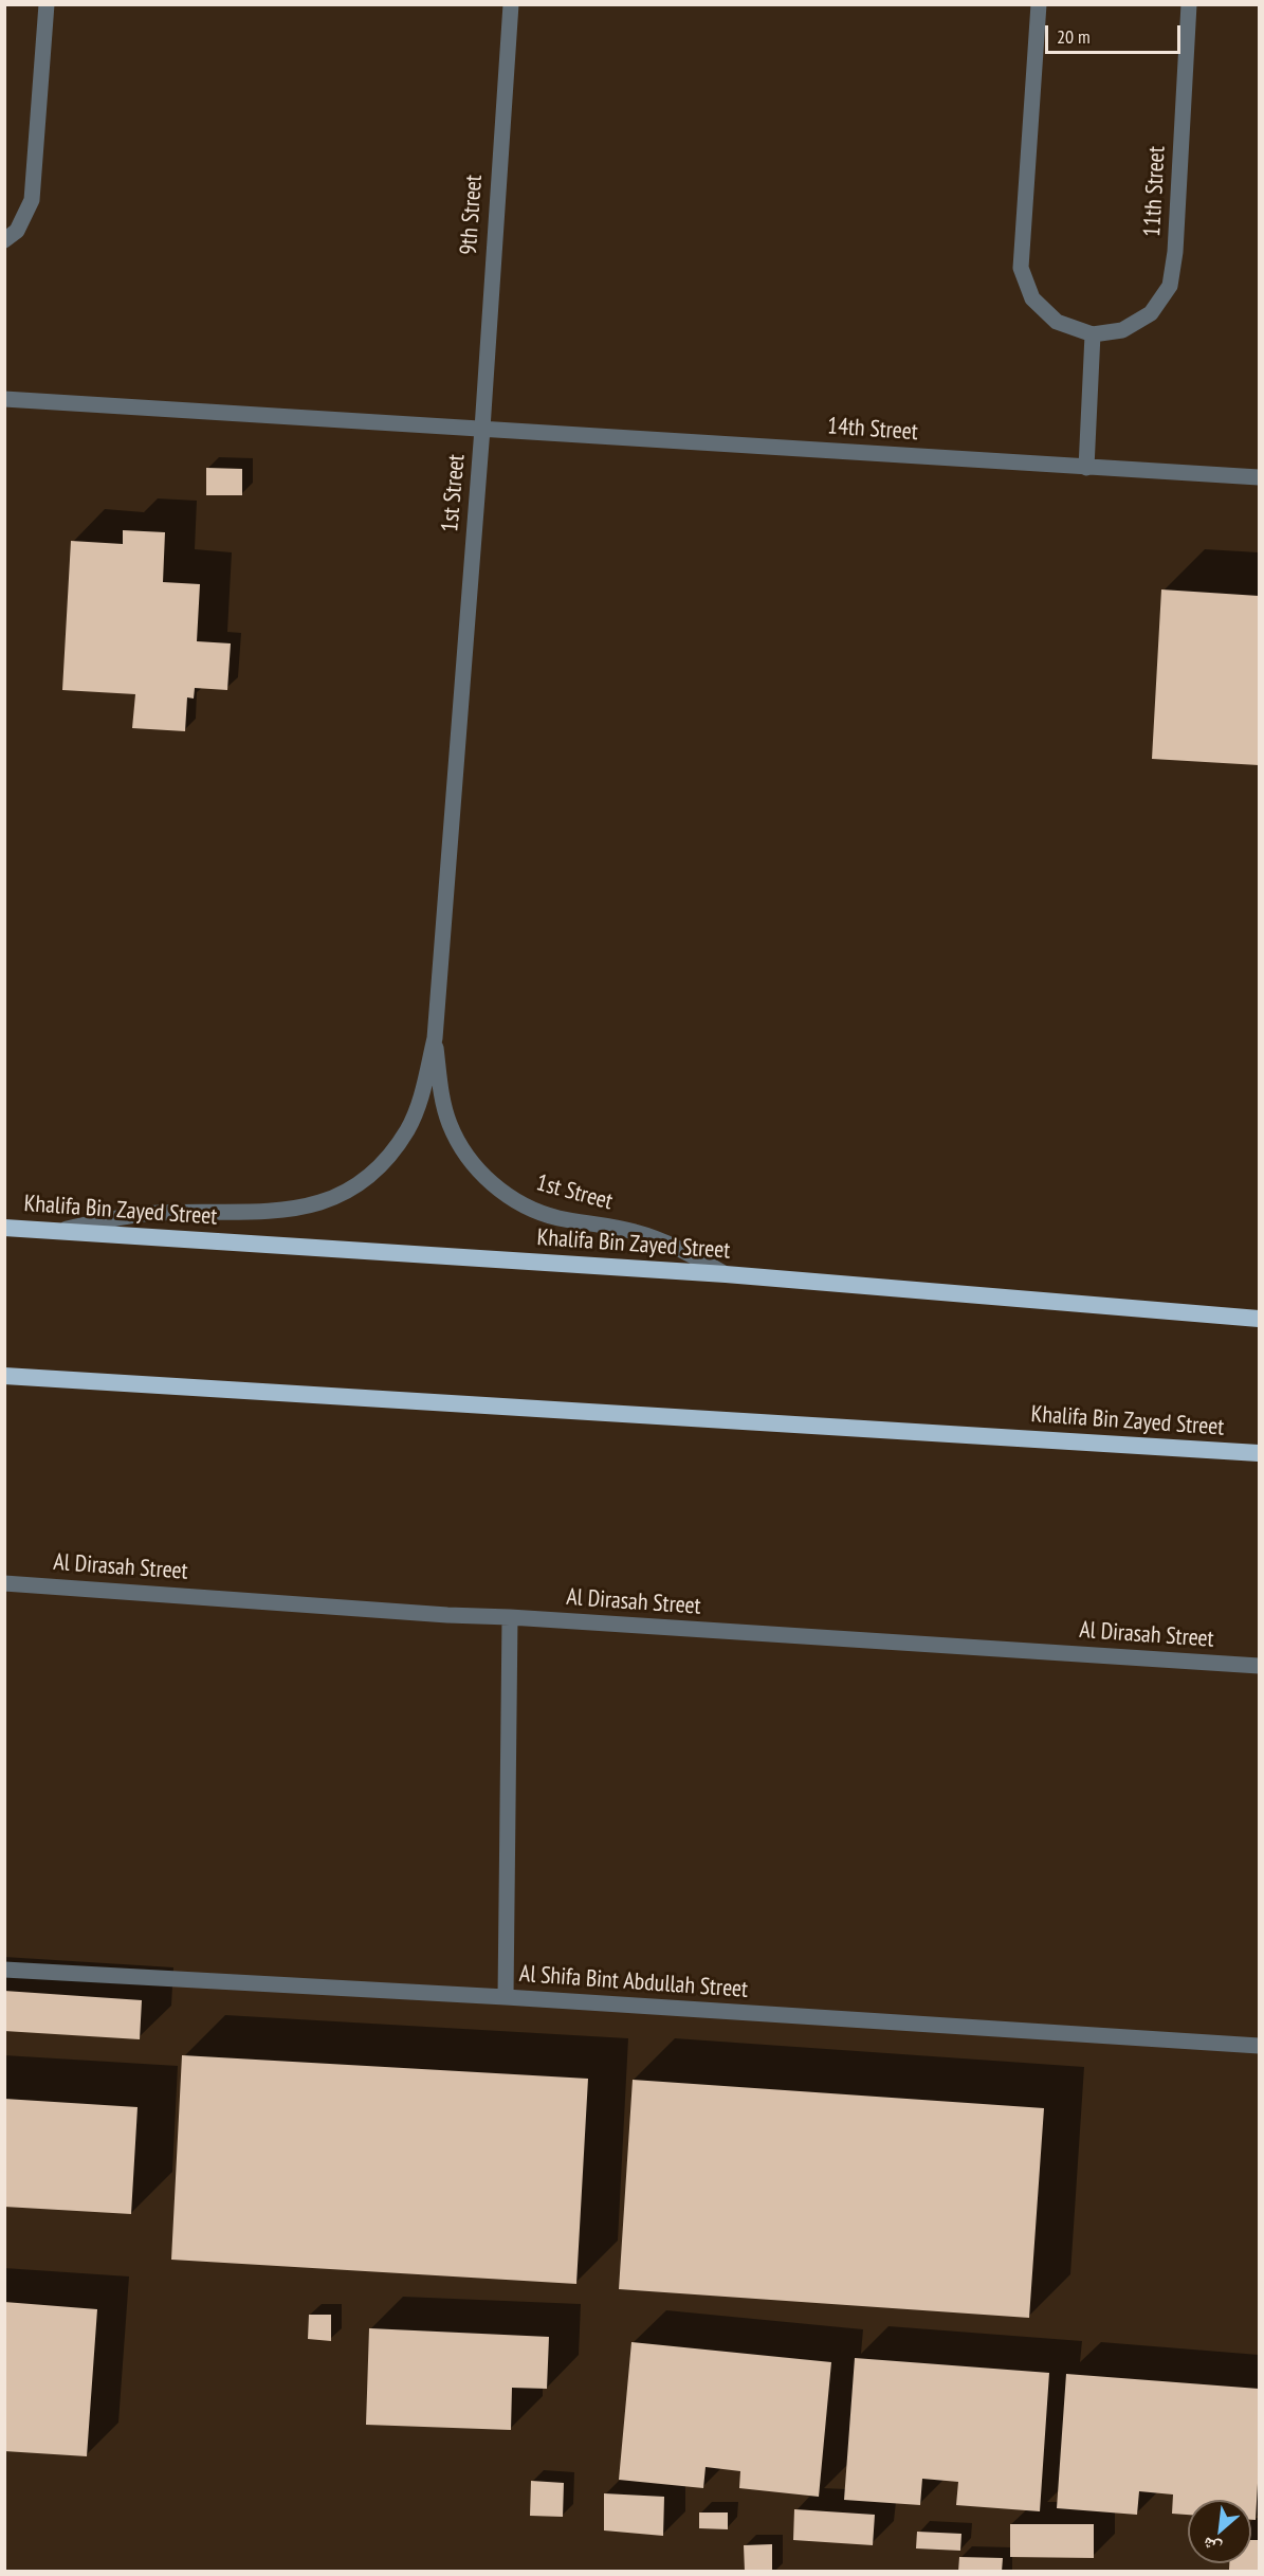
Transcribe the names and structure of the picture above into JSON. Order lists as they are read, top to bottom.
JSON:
{
  "streets": {
    "highway": ["Khalifa Bin Zayed Street"],
    "street": [
      "11th Street",
      "9th Street",
      "14th Street",
      "1st Street",
      "Al Dirasah Street",
      "Al Shifa Bint Abdullah Street"
    ]
  },
  "crossings": [
    ["9th Street", "14th Street"],
    ["9th Street", "1st Street"],
    ["14th Street", "1st Street"],
    ["1st Street", "Khalifa Bin Zayed Street"]
  ],
  "scale_bar": "20 m",
  "north": "bottom left"
}
